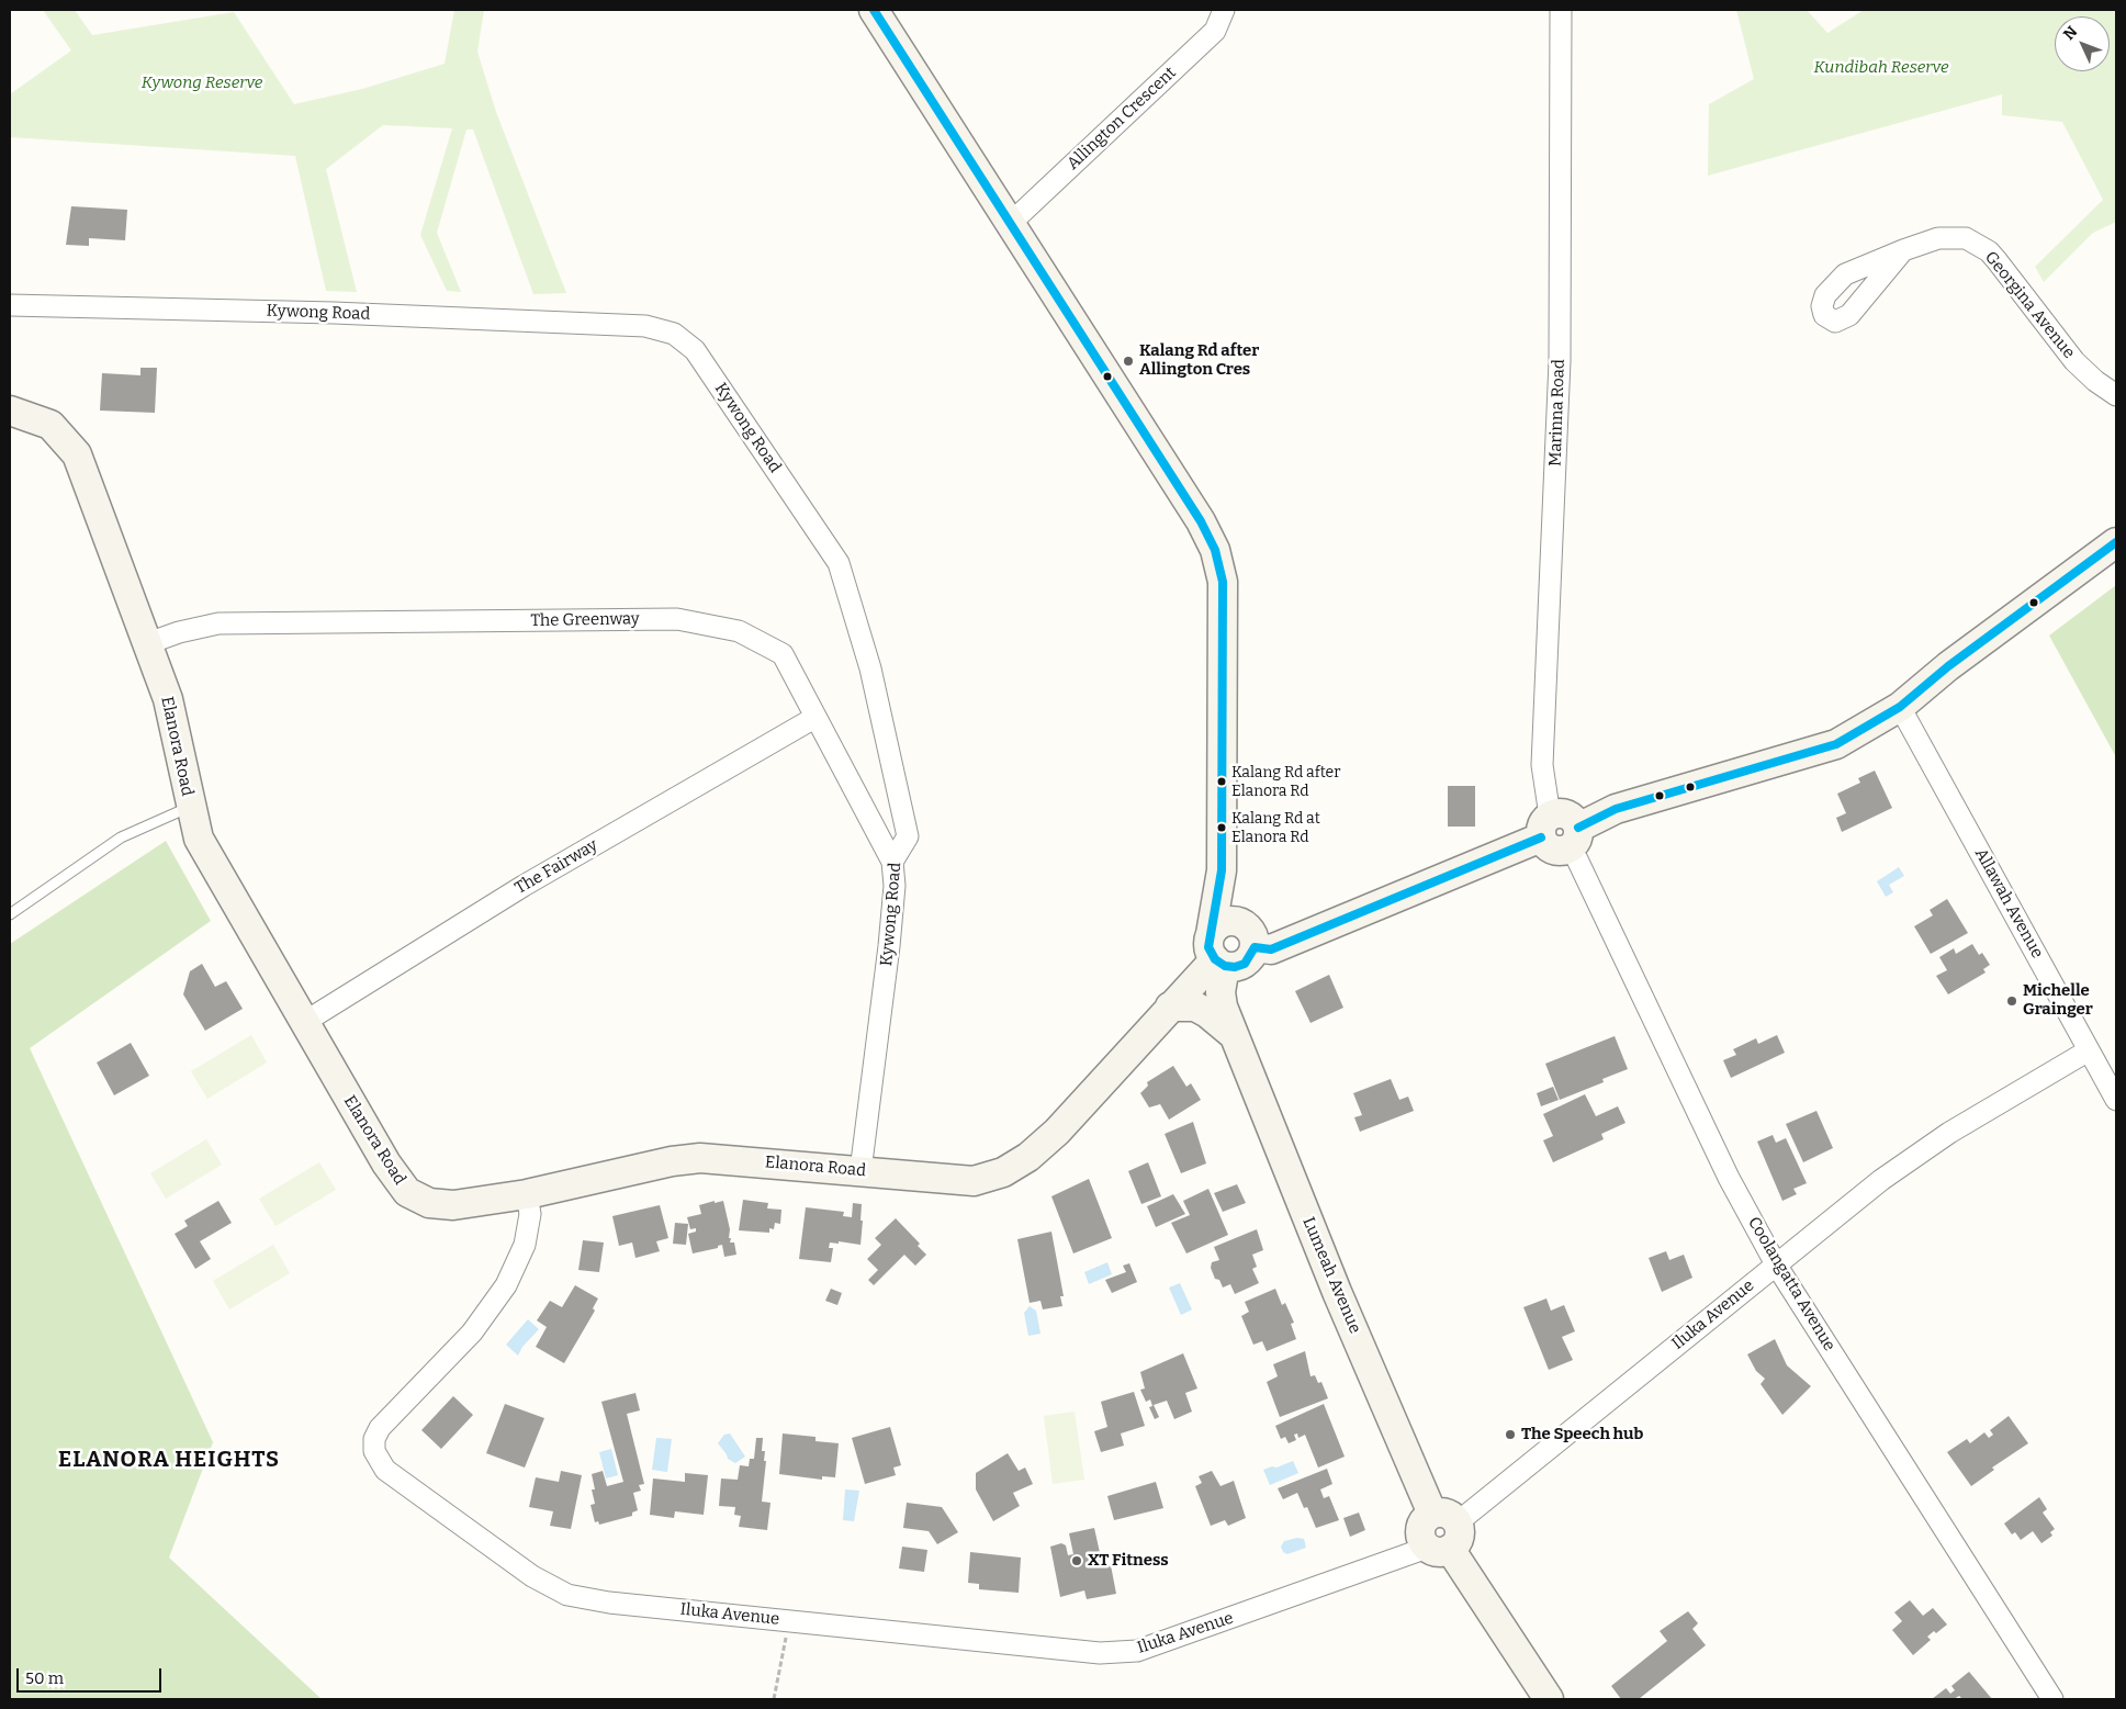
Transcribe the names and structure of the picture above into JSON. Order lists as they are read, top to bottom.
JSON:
{
  "streets": {
    "street": [
      "Allington Crescent",
      "Georgina Avenue",
      "Kywong Road",
      "Marinna Road",
      "The Greenway",
      "Elanora Road",
      "The Fairway",
      "Allawah Avenue",
      "Lumeah Avenue",
      "Coolangatta Avenue",
      "Iluka Avenue"
    ]
  },
  "crossings": [
    ["Kywong Road", "The Greenway"],
    ["Kywong Road", "Elanora Road"],
    ["The Greenway", "Elanora Road"],
    ["The Greenway", "The Fairway"],
    ["Elanora Road", "The Fairway"],
    ["Elanora Road", "Lumeah Avenue"],
    ["Elanora Road", "Iluka Avenue"],
    ["Allawah Avenue", "Iluka Avenue"],
    ["Lumeah Avenue", "Iluka Avenue"],
    ["Coolangatta Avenue", "Iluka Avenue"]
  ],
  "districts": ["ELANORA HEIGHTS"],
  "parks": ["Kundibah Reserve", "Kywong Reserve"],
  "places": [
    "Kalang Rd after Allington Cres",
    "Kalang Rd after Elanora Rd",
    "Kalang Rd at Elanora Rd",
    "Michelle Grainger",
    "The Speech hub",
    "XT Fitness"
  ],
  "scale_bar": "50 m",
  "north": "top left"
}
